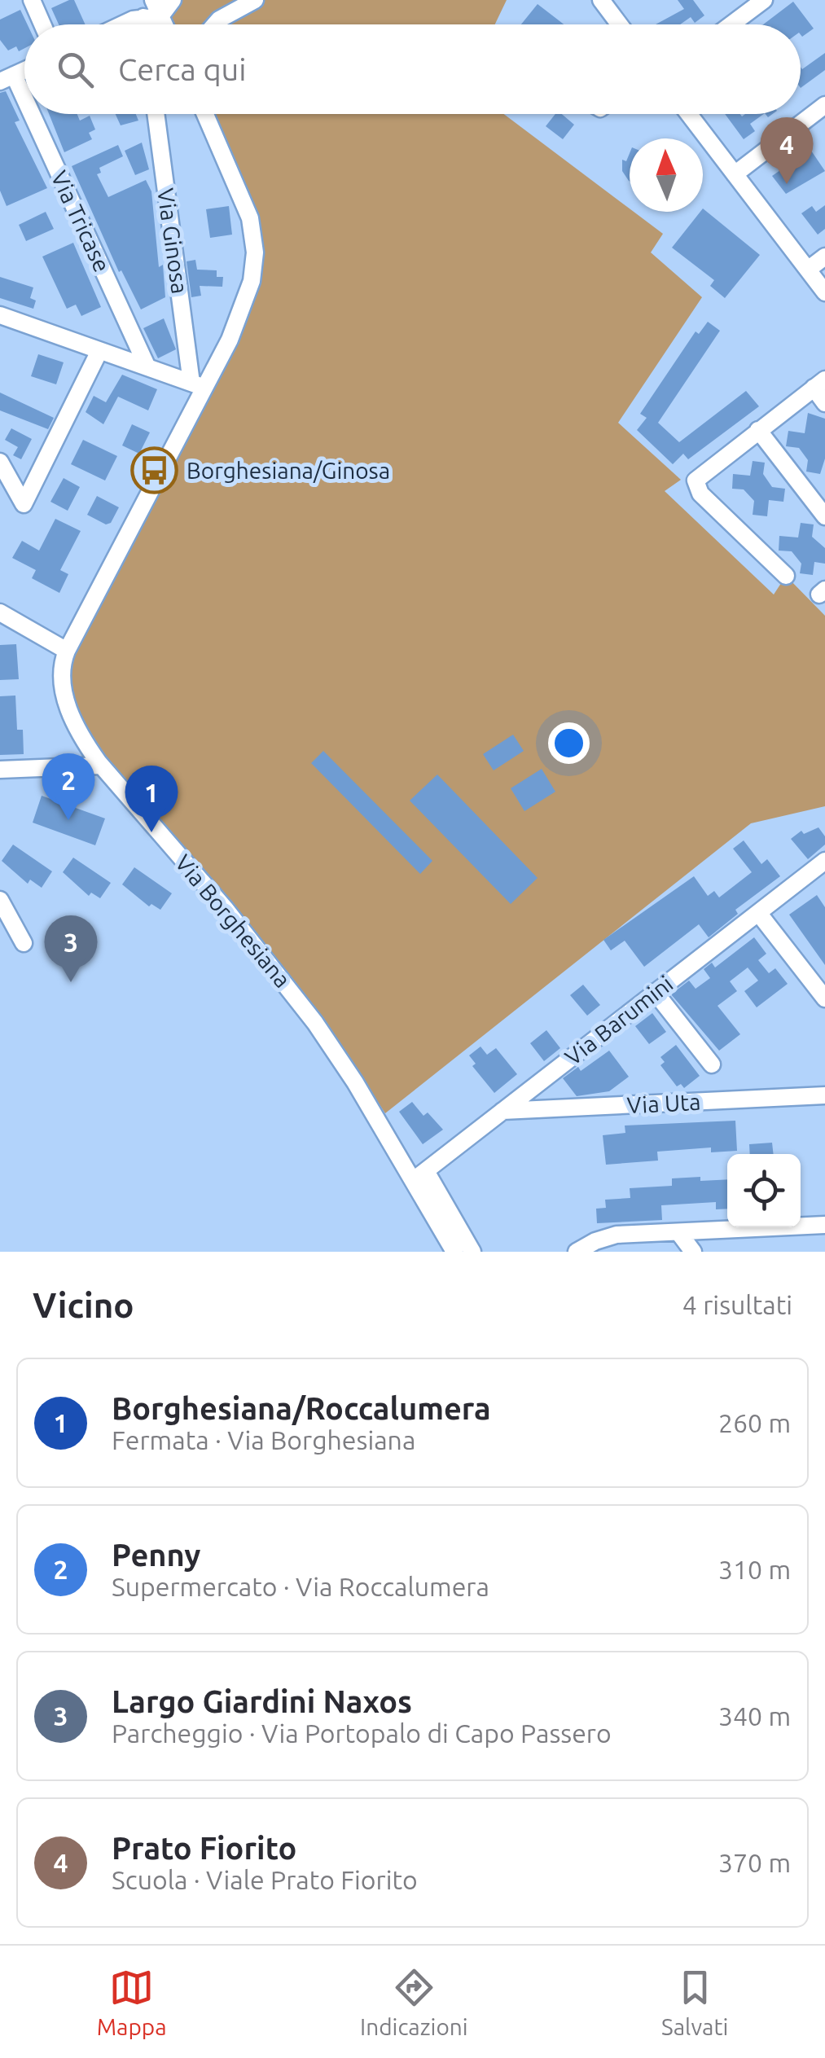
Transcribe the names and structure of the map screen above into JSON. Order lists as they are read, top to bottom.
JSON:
{
  "streets": {
    "street": [
      "Via Tricase",
      "Via Ginosa",
      "Via Borghesiana",
      "Via Barumini",
      "Via Uta"
    ]
  },
  "crossings": [
    ["Via Ginosa", "Via Borghesiana"],
    ["Via Borghesiana", "Via Barumini"],
    ["Via Barumini", "Via Uta"]
  ],
  "places": {
    "bus stop": ["Borghesiana/Ginosa"]
  },
  "north": "top",
  "page": {
    "search": "Cerca qui",
    "pins": [
      "4",
      "2",
      "1",
      "3"
    ],
    "heading": ["Vicino", "4 risultati"],
    "list": [
      {
        "mark": "1",
        "name": "Borghesiana/Roccalumera",
        "note": "Fermata · Via Borghesiana",
        "value": "260 m"
      },
      {
        "mark": "2",
        "name": "Penny",
        "note": "Supermercato · Via Roccalumera",
        "value": "310 m"
      },
      {
        "mark": "3",
        "name": "Largo Giardini Naxos",
        "note": "Parcheggio · Via Portopalo di Capo Passero",
        "value": "340 m"
      },
      {
        "mark": "4",
        "name": "Prato Fiorito",
        "note": "Scuola · Viale Prato Fiorito",
        "value": "370 m"
      }
    ],
    "nav": ["Mappa", "Indicazioni", "Salvati"]
  }
}
